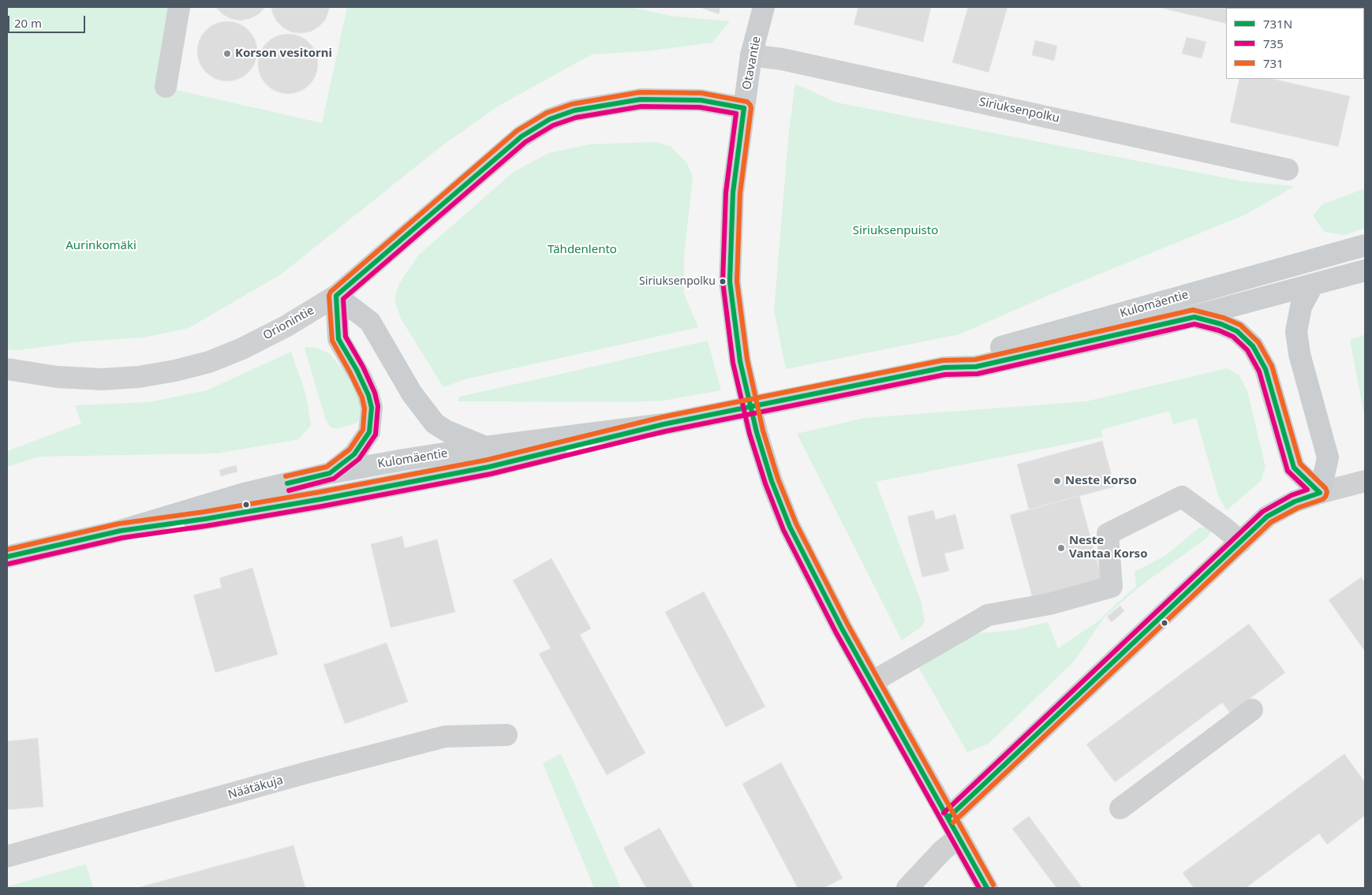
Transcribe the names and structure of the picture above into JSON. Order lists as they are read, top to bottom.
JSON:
{
  "streets": {
    "main road": ["Otavantie", "Kulomäentie", "Orionintie"],
    "street": ["Siriuksenpolku", "Näätäkuja"]
  },
  "crossings": [
    ["Otavantie", "Siriuksenpolku"],
    ["Otavantie", "Orionintie"]
  ],
  "parks": ["Siriuksenpuisto", "Aurinkomäki", "Tähdenlento"],
  "places": [
    "Korson vesitorni",
    "Siriuksenpolku",
    "Neste Korso",
    "Neste Vantaa Korso"
  ],
  "lines": ["transit line 731", "transit line 731N", "transit line 735"],
  "legend": ["731N", "735", "731"],
  "scale_bar": "20 m"
}
